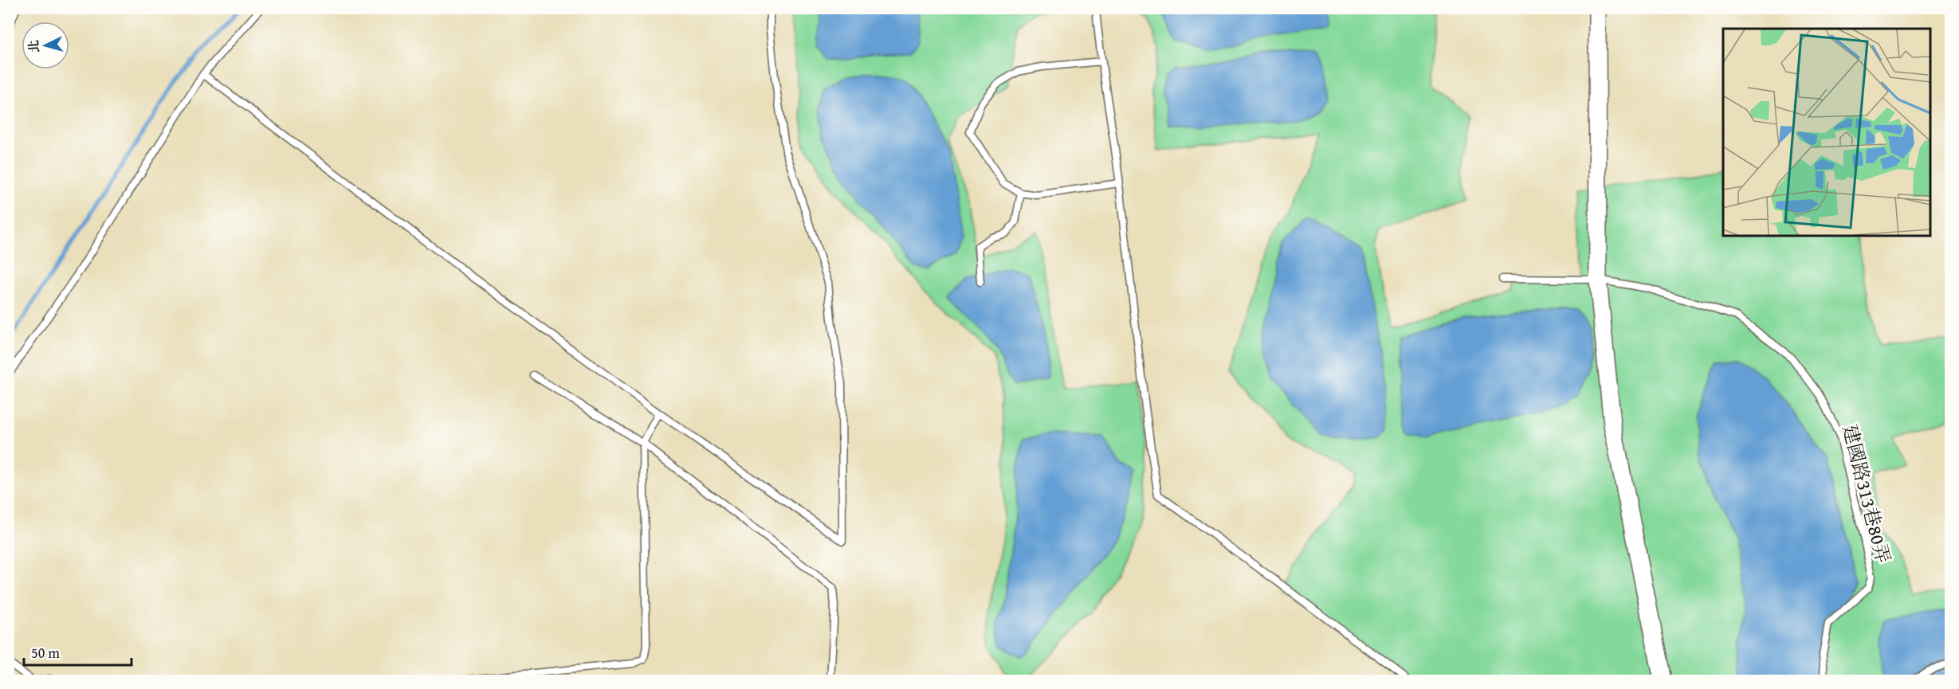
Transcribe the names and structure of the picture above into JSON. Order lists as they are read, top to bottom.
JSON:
{
  "streets": {
    "lane": ["建國路313巷80弄"]
  },
  "scale_bar": "50 m",
  "north": "left"
}
